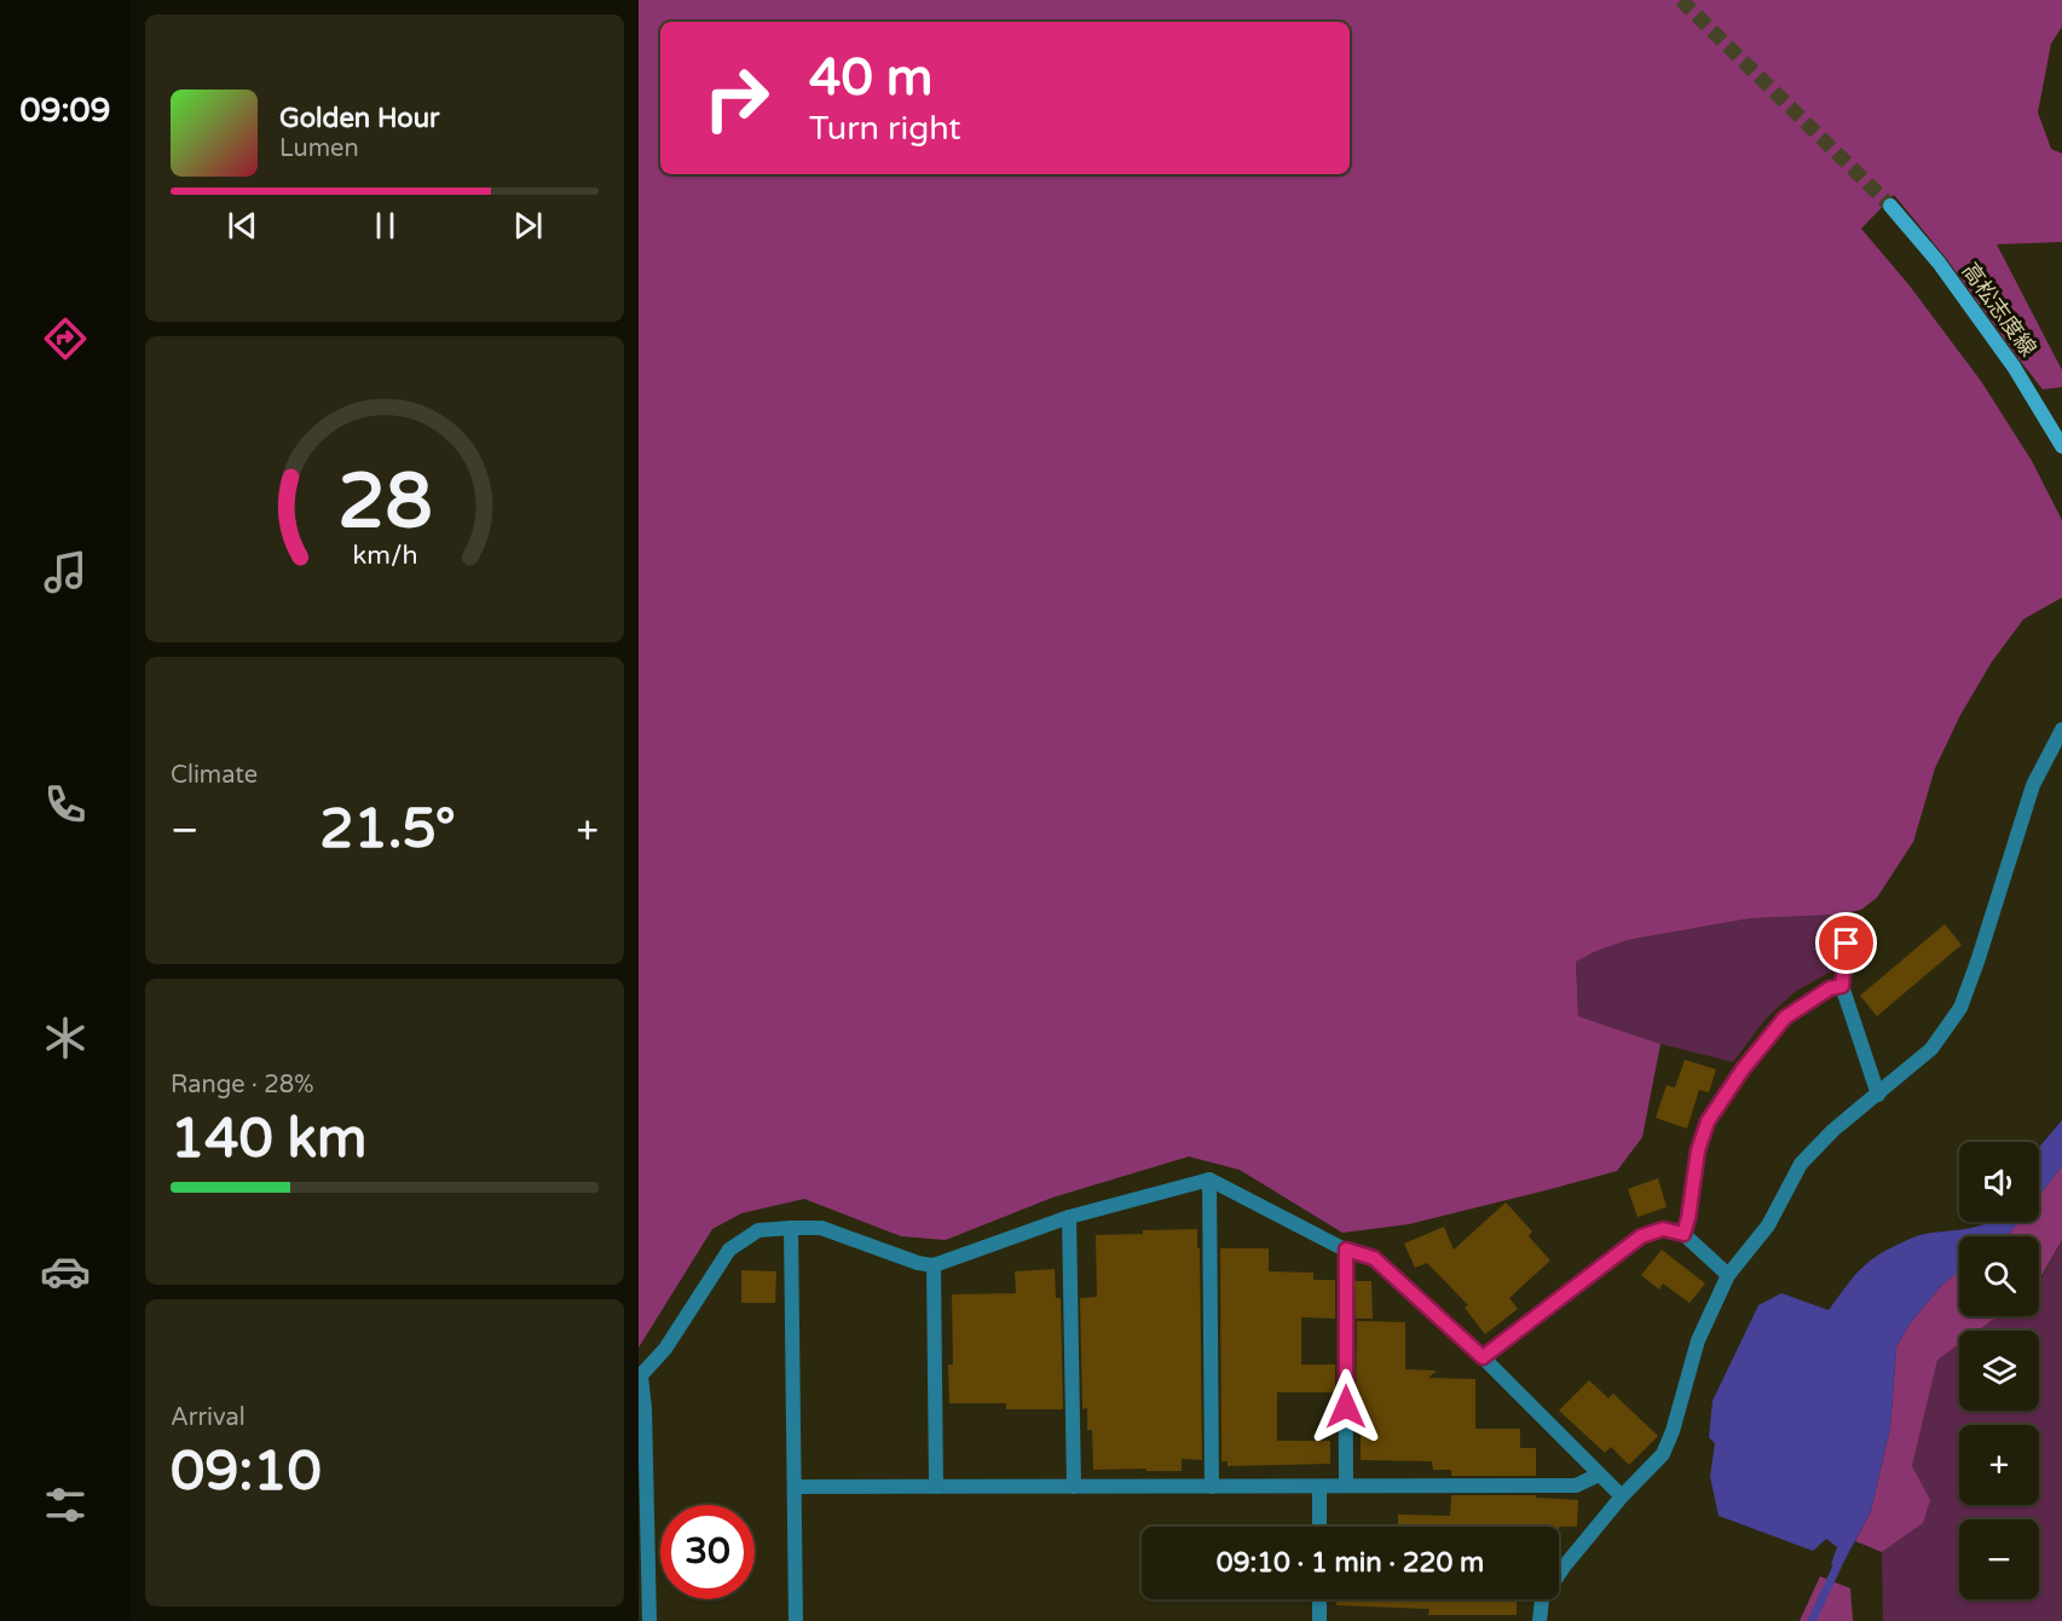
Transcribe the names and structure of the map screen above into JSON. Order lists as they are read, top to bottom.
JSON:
{
  "streets": {
    "main road": ["高松志度線"]
  },
  "page": {
    "tabs": "09:09",
    "turn": ["40 m", "Turn right"],
    "song": ["Golden Hour", "Lumen"],
    "tile": [
      "Climate",
      ["Range · 28%", "140 km"],
      ["Arrival", "09:10"]
    ],
    "heat": ["−", "21.5°", "+"],
    "map_buttons": ["+", "−"],
    "limit": "30",
    "trip": "09:10 · 1 min · 220 m",
    "gauge": ["28", "km/h"]
  }
}
